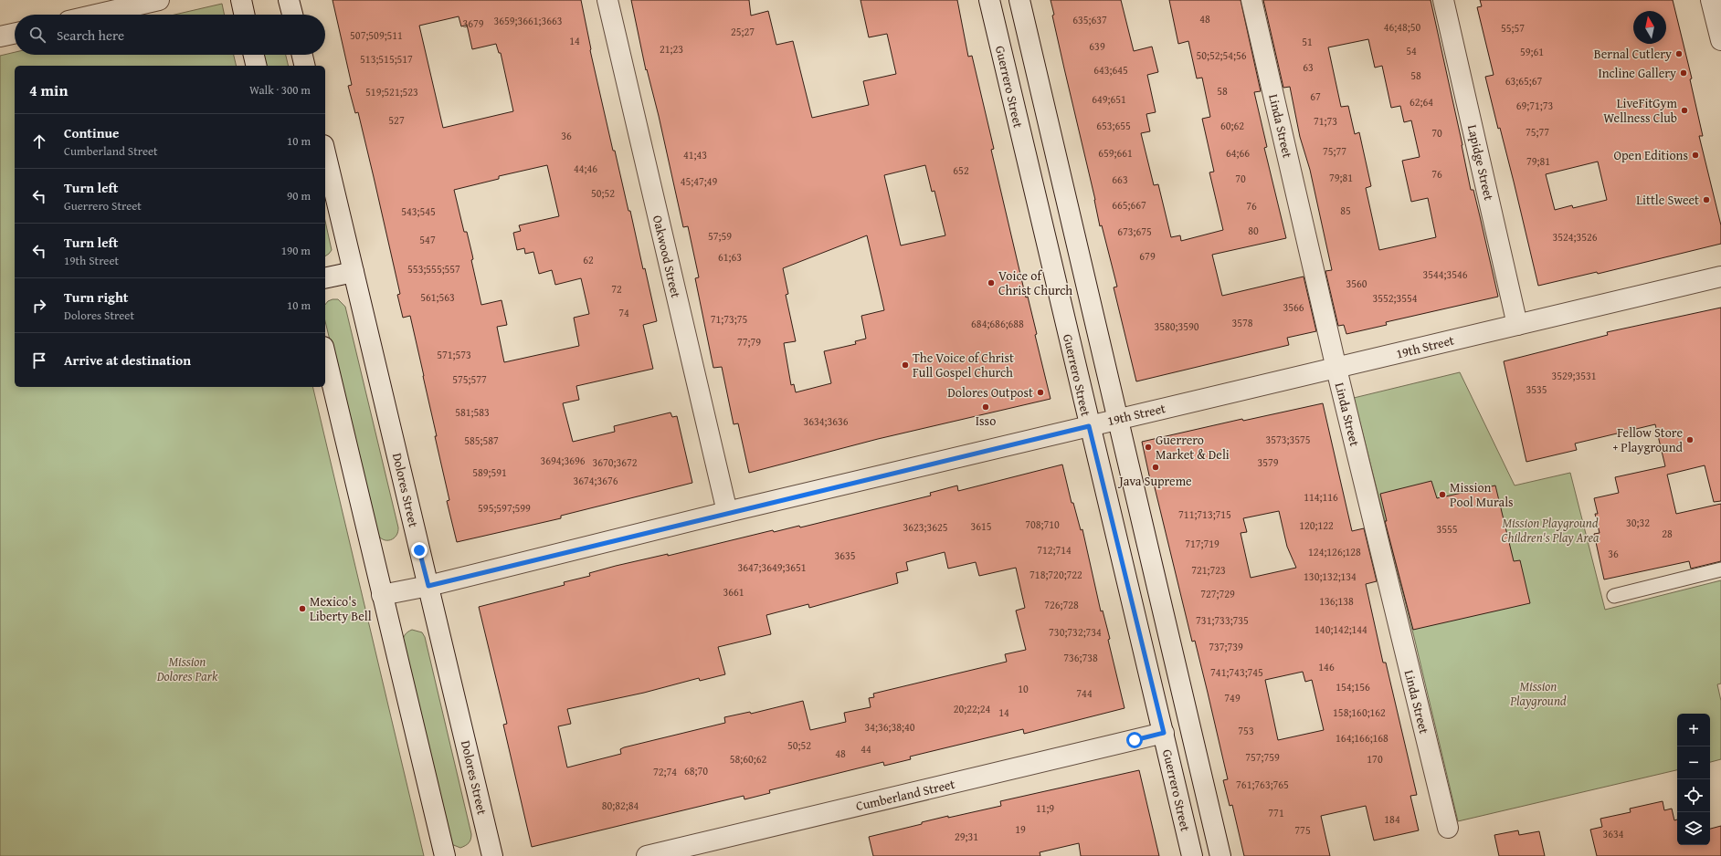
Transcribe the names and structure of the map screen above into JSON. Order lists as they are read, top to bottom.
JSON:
{
  "streets": {
    "street": [
      "Guerrero Street",
      "Linda Street",
      "Lapidge Street",
      "Oakwood Street",
      "19th Street",
      "Dolores Street",
      "Cumberland Street"
    ]
  },
  "crossings": [
    ["Guerrero Street", "19th Street"],
    ["Guerrero Street", "Cumberland Street"],
    ["Linda Street", "19th Street"],
    ["Lapidge Street", "19th Street"],
    ["Oakwood Street", "19th Street"],
    ["19th Street", "Dolores Street"]
  ],
  "parks": ["Mission Playground Children's Play Area", "Mission Dolores Park", "Mission Playground"],
  "places": [
    "Bernal Cutlery",
    "Incline Gallery",
    "LiveFitGym Wellness Club",
    "Open Editions",
    "Little Sweet",
    "Voice of Christ Church",
    "The Voice of Christ Full Gospel Church",
    "Dolores Outpost",
    "Isso",
    "Fellow Store + Playground",
    "Guerrero Market & Deli",
    "Java Supreme",
    "Mission Pool Murals",
    "Mexico's Liberty Bell"
  ],
  "house_numbers": [
    "48",
    "635;637",
    "3659;3661;3663",
    "3679",
    "46;48;50",
    "55;57",
    "25;27",
    "507;509;511",
    "14",
    "51",
    "639",
    "21;23",
    "54",
    "59;61",
    "50;52;54;56",
    "513;515;517",
    "63",
    "643;645",
    "58",
    "63;65;67",
    "58",
    "519;521;523",
    "67",
    "649;651",
    "62;64",
    "69;71;73",
    "527",
    "71;73",
    "653;655",
    "60;62",
    "75;77",
    "70",
    "36",
    "75;77",
    "659;661",
    "64;66",
    "41;43",
    "79;81",
    "44;46",
    "652",
    "76",
    "79;81",
    "70",
    "663",
    "45;47;49",
    "50;52",
    "665;667",
    "76",
    "85",
    "543;545",
    "80",
    "673;675",
    "57;59",
    "3524;3526",
    "547",
    "679",
    "61;63",
    "62",
    "553;555;557",
    "3544;3546",
    "3560",
    "72",
    "561;563",
    "3552;3554",
    "3566",
    "74",
    "71;73;75",
    "3578",
    "684;686;688",
    "3580;3590",
    "77;79",
    "571;573",
    "3529;3531",
    "575;577",
    "3535",
    "581;583",
    "3634;3636",
    "3573;3575",
    "585;587",
    "3694;3696",
    "3670;3672",
    "3579",
    "589;591",
    "3674;3676",
    "114;116",
    "595;597;599",
    "711;713;715",
    "30;32",
    "708;710",
    "120;122",
    "3615",
    "3623;3625",
    "3555",
    "28",
    "717;719",
    "712;714",
    "124;126;128",
    "36",
    "3635",
    "3647;3649;3651",
    "721;723",
    "718;720;722",
    "130;132;134",
    "3661",
    "727;729",
    "136;138",
    "726;728",
    "731;733;735",
    "140;142;144",
    "730;732;734",
    "737;739",
    "736;738",
    "146",
    "741;743;745",
    "154;156",
    "10",
    "744",
    "749",
    "20;22;24",
    "14",
    "158;160;162",
    "34;36;38;40",
    "753",
    "164;166;168",
    "50;52",
    "44",
    "48",
    "757;759",
    "58;60;62",
    "170",
    "68;70",
    "72;74",
    "761;763;765",
    "80;82;84",
    "11;9",
    "771",
    "184",
    "19",
    "775",
    "3634",
    "29;31"
  ],
  "north": "top",
  "page": {
    "search": "Search here",
    "heading": ["4 min", "Walk · 300 m"],
    "list": [
      ["Continue", "Cumberland Street", "10 m"],
      ["Turn left", "Guerrero Street", "90 m"],
      ["Turn left", "19th Street", "190 m"],
      ["Turn right", "Dolores Street", "10 m"],
      "Arrive at destination"
    ],
    "map_buttons": ["+", "−"]
  }
}
